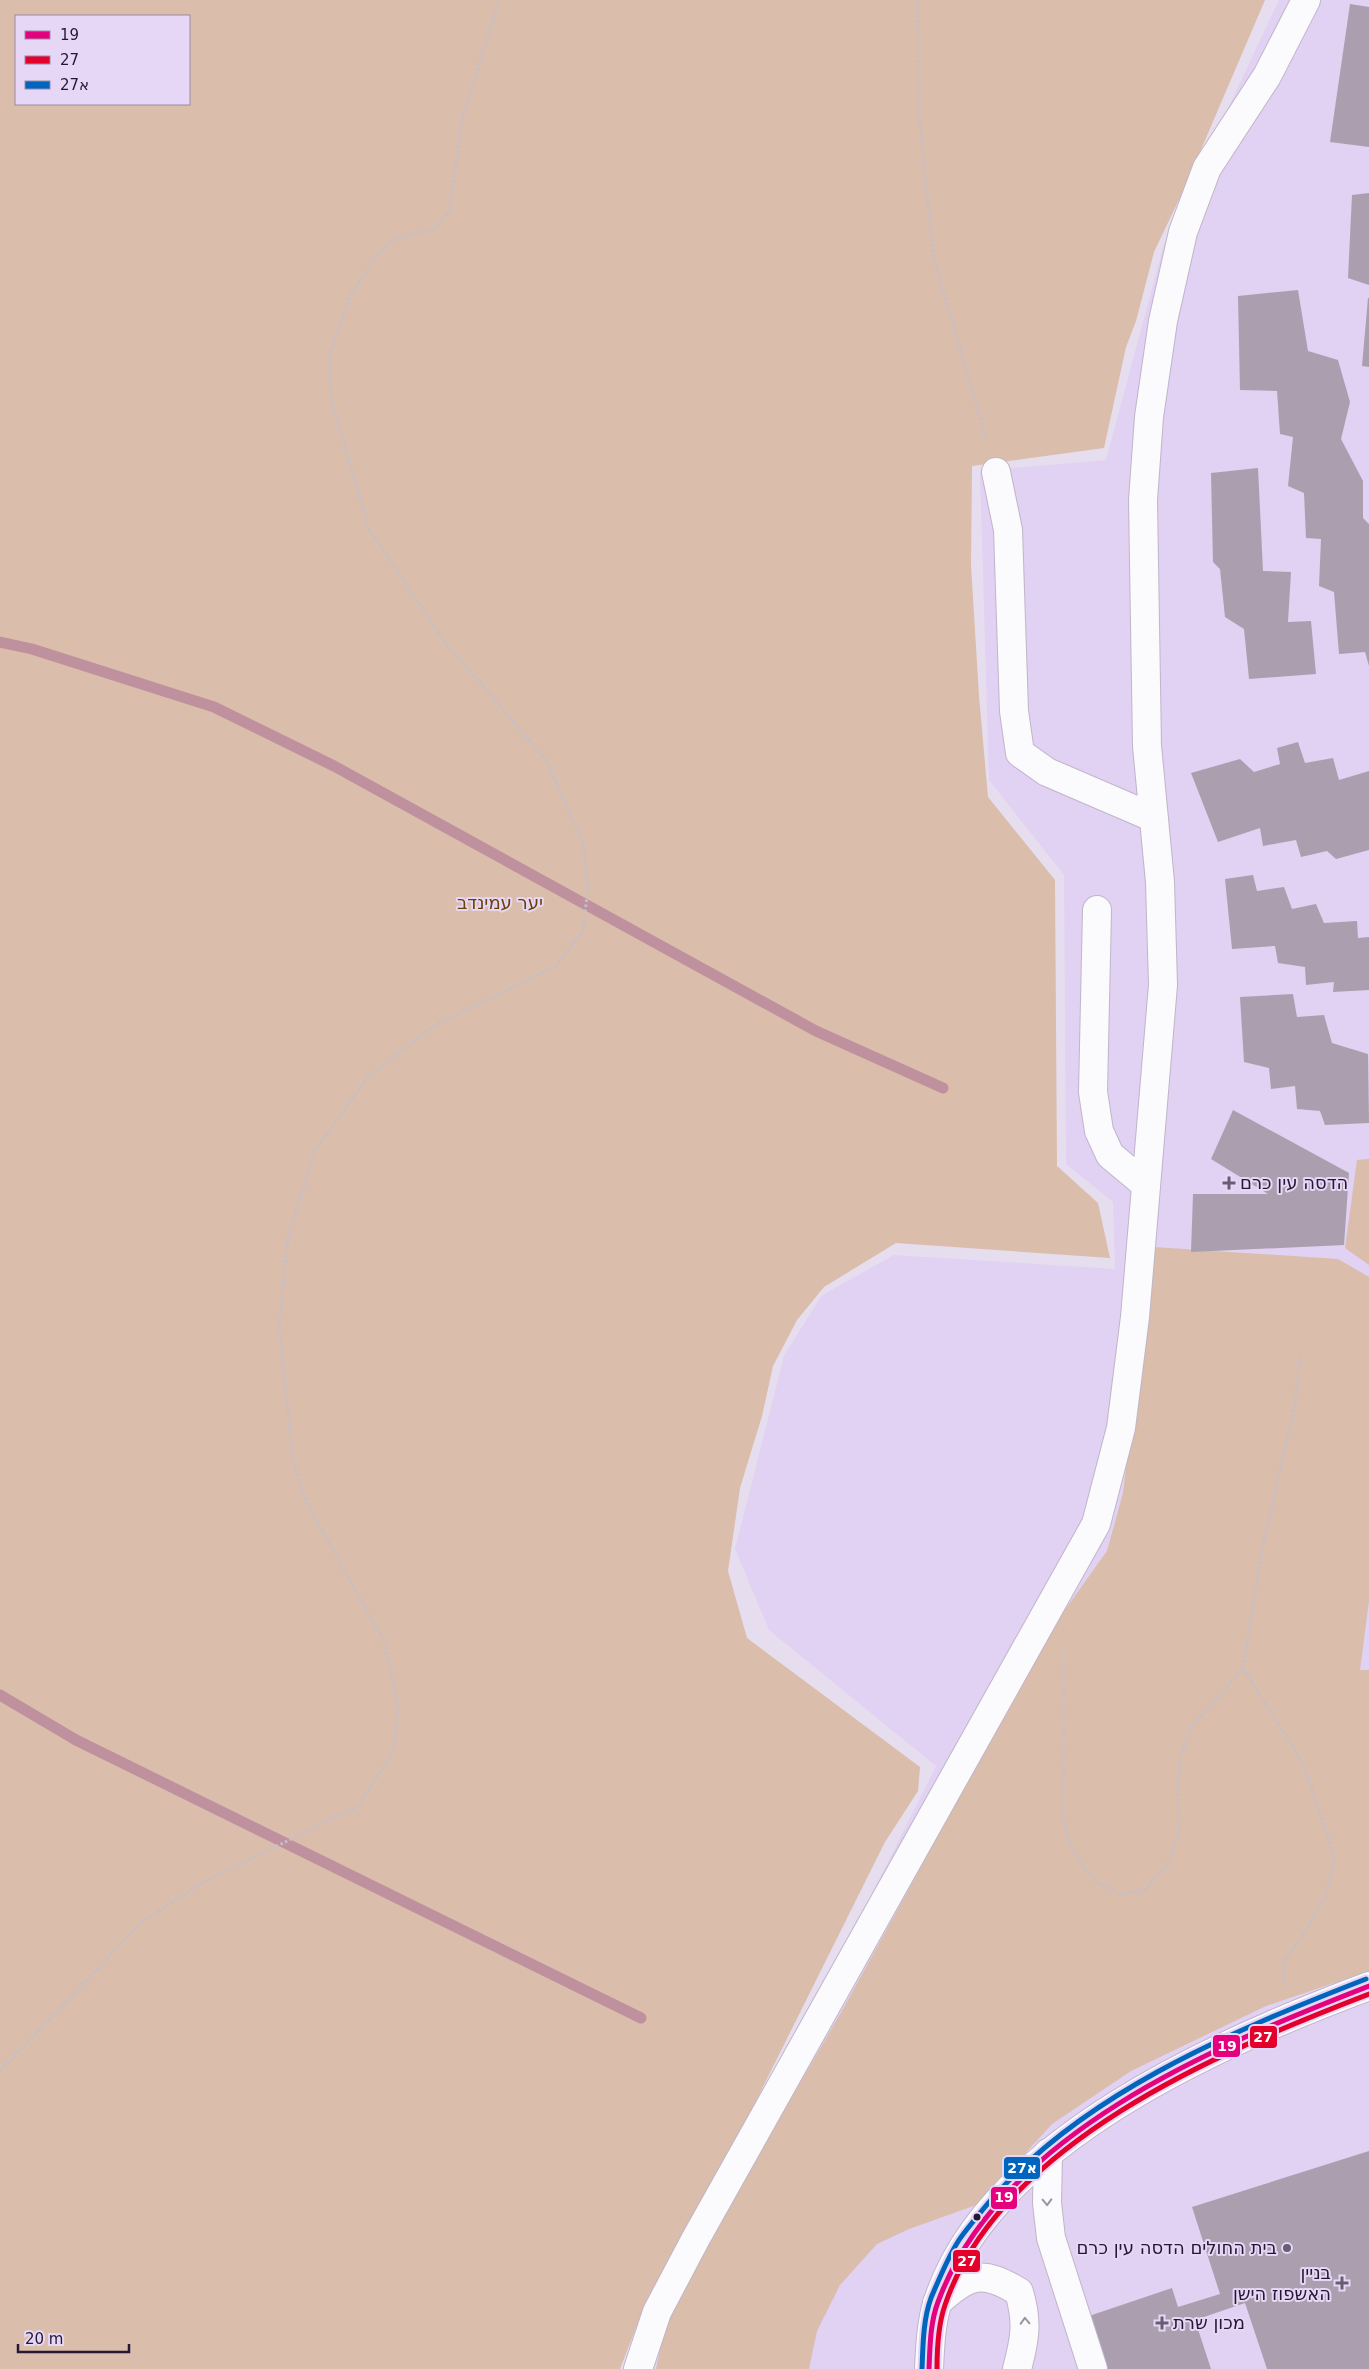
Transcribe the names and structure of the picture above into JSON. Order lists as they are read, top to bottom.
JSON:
{
  "parks": ["יער עמינדב"],
  "places": {
    "health": ["הדסה עין כרם", "בניין האשפוז הישן", "מכון שרת"],
    "other": ["בית החולים הדסה עין כרם"]
  },
  "lines": ["transit line 27א", "transit line 19", "transit line 27"],
  "legend": ["19", "27", "27א"],
  "scale_bar": "20 m"
}
